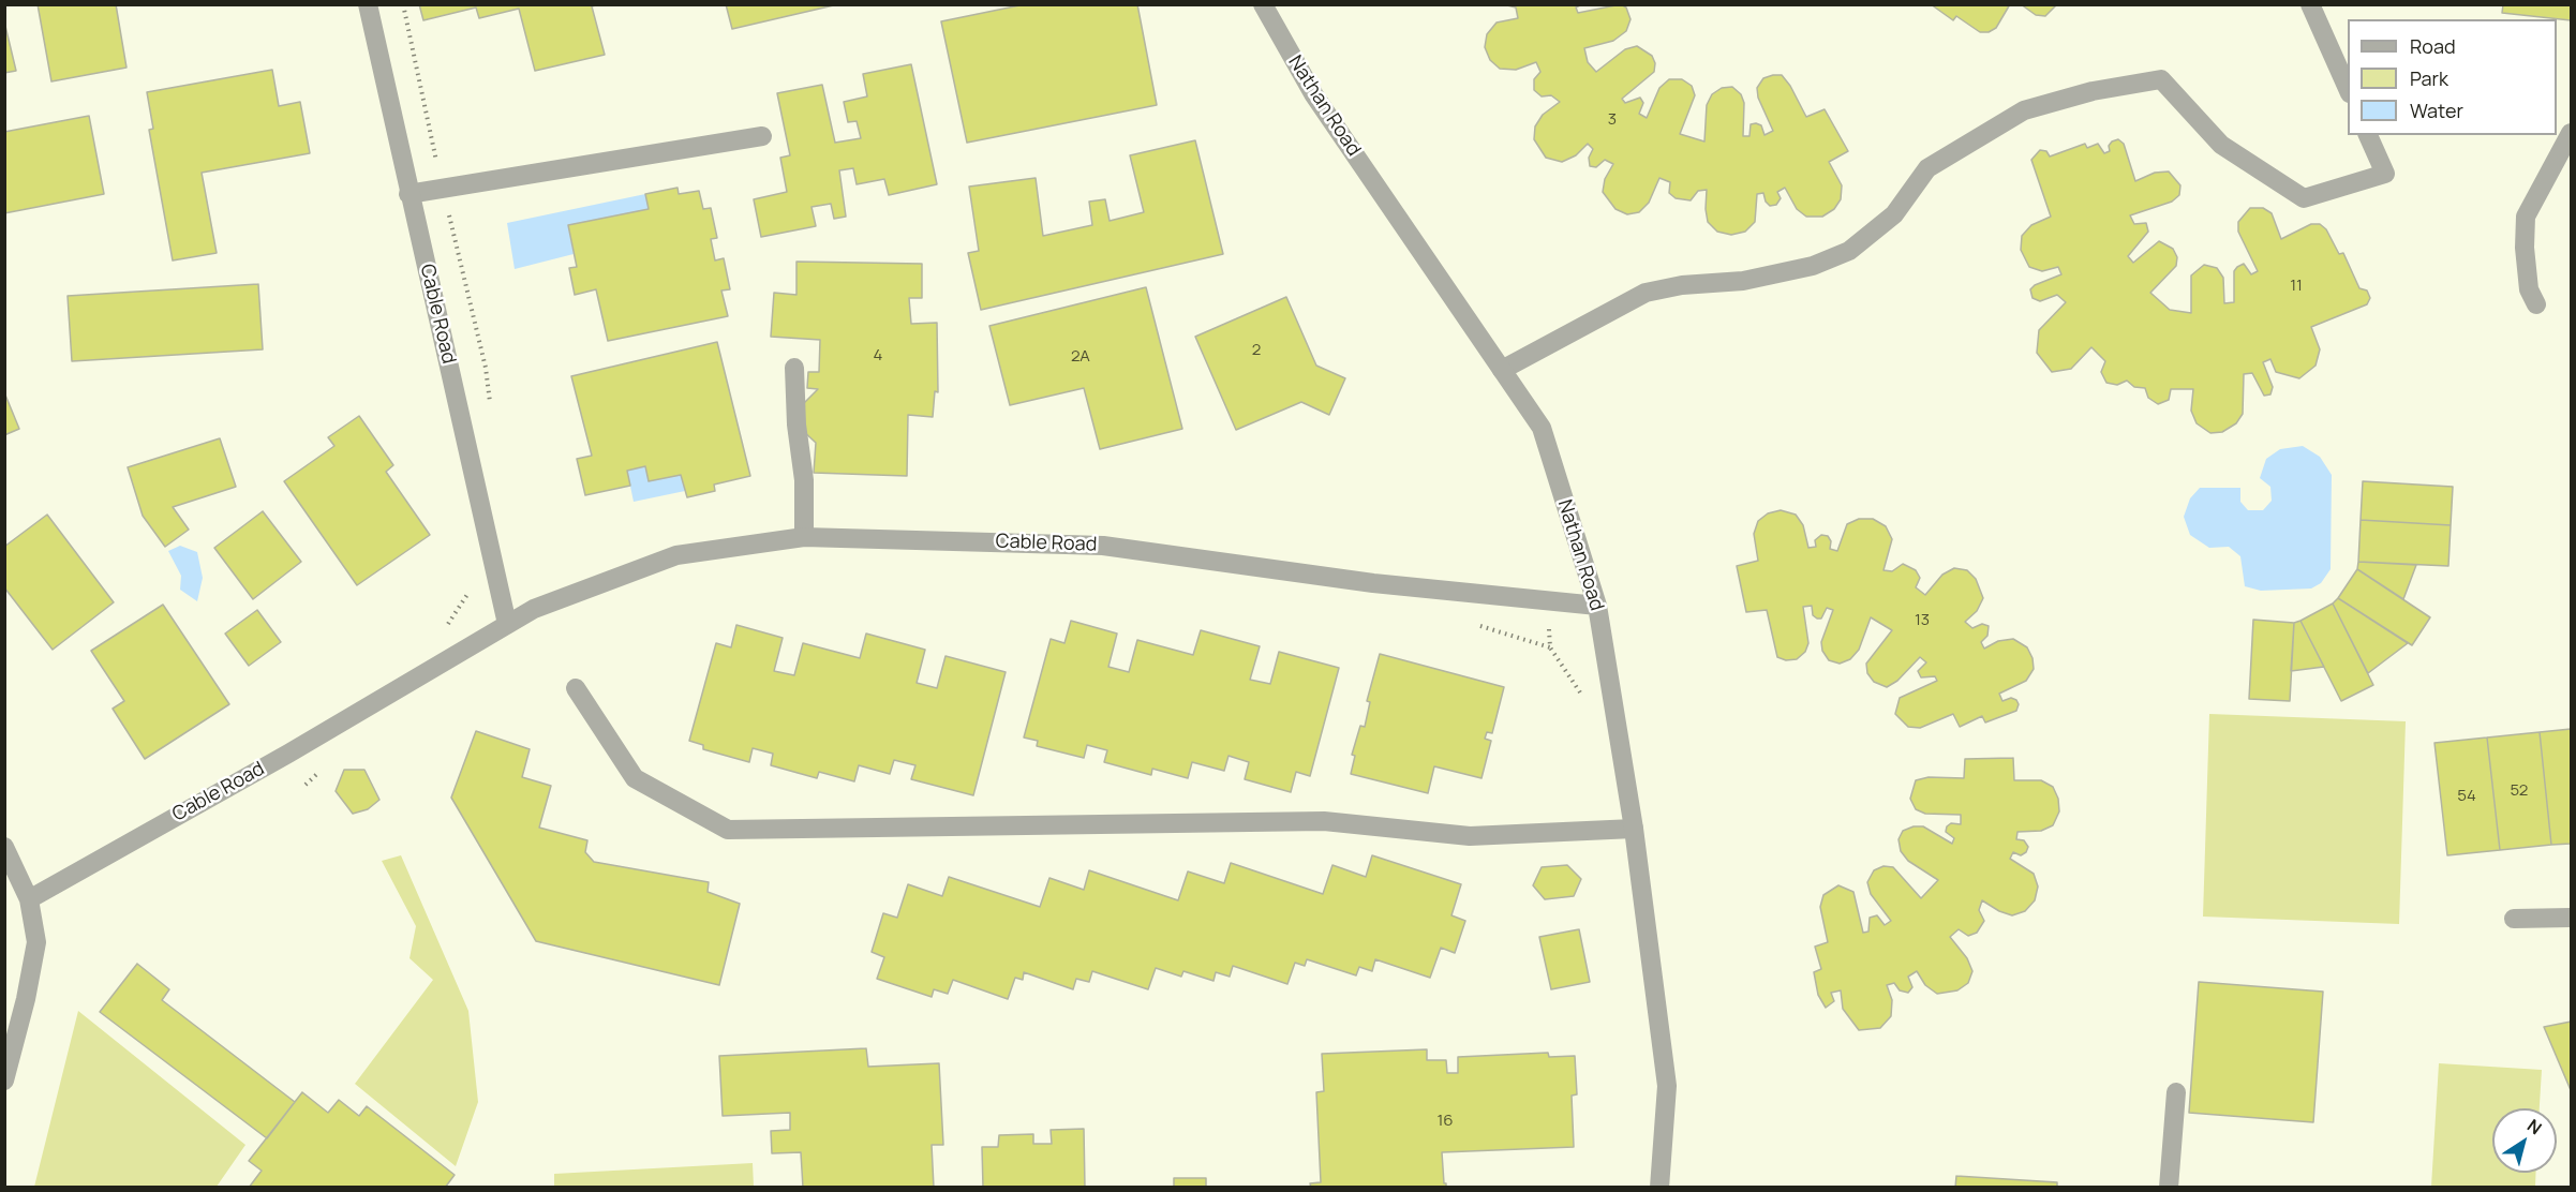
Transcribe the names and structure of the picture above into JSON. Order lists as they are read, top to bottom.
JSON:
{
  "streets": {
    "street": ["Nathan Road", "Cable Road"]
  },
  "crossings": [
    ["Nathan Road", "Cable Road"]
  ],
  "house_numbers": [
    "3",
    "11",
    "2",
    "4",
    "2A",
    "13",
    "52",
    "54",
    "16"
  ],
  "legend": ["Road", "Park", "Water"],
  "north": "top right"
}
